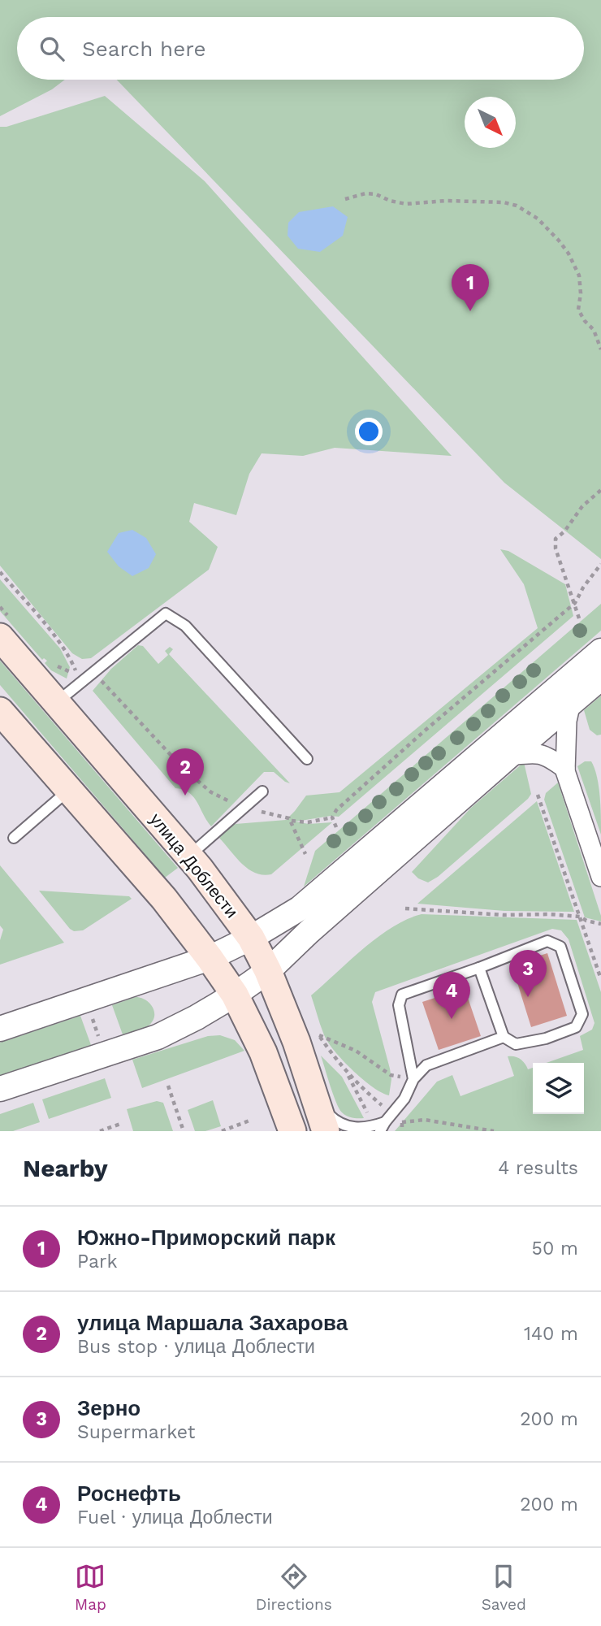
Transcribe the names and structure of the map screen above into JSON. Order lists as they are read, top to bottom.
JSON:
{
  "streets": {
    "main road": ["улица Доблести"]
  },
  "north": "bottom right",
  "page": {
    "search": "Search here",
    "pins": [
      "1",
      "2",
      "3",
      "4"
    ],
    "heading": ["Nearby", "4 results"],
    "list": [
      {
        "mark": "1",
        "name": "Южно-Приморский парк",
        "note": "Park",
        "value": "50 m"
      },
      {
        "mark": "2",
        "name": "улица Маршала Захарова",
        "note": "Bus stop · улица Доблести",
        "value": "140 m"
      },
      {
        "mark": "3",
        "name": "Зерно",
        "note": "Supermarket",
        "value": "200 m"
      },
      {
        "mark": "4",
        "name": "Роснефть",
        "note": "Fuel · улица Доблести",
        "value": "200 m"
      }
    ],
    "nav": ["Map", "Directions", "Saved"]
  }
}
